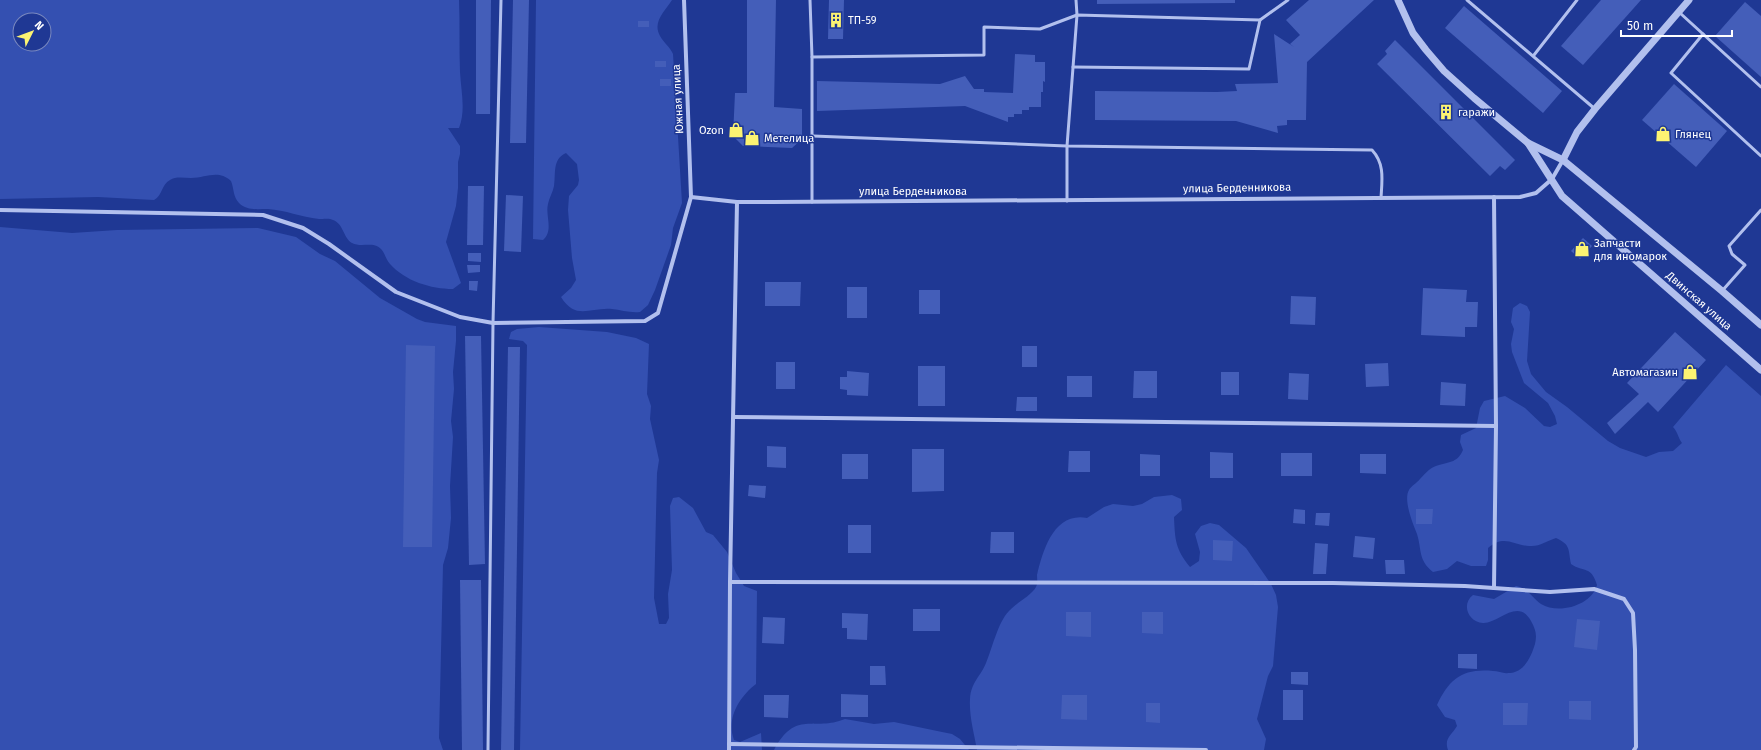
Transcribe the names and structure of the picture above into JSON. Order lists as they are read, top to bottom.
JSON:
{
  "streets": {
    "street": ["Южная улица", "улица Берденникова", "Двинская улица"]
  },
  "crossings": [
    ["Южная улица", "улица Берденникова"],
    ["улица Берденникова", "Двинская улица"]
  ],
  "places": {
    "building": ["ТП-59", "гаражи"],
    "shop": [
      "Ozon",
      "Глянец",
      "Метелица",
      "Запчасти для иномарок",
      "Автомагазин"
    ]
  },
  "scale_bar": "50 m",
  "north": "top right"
}
